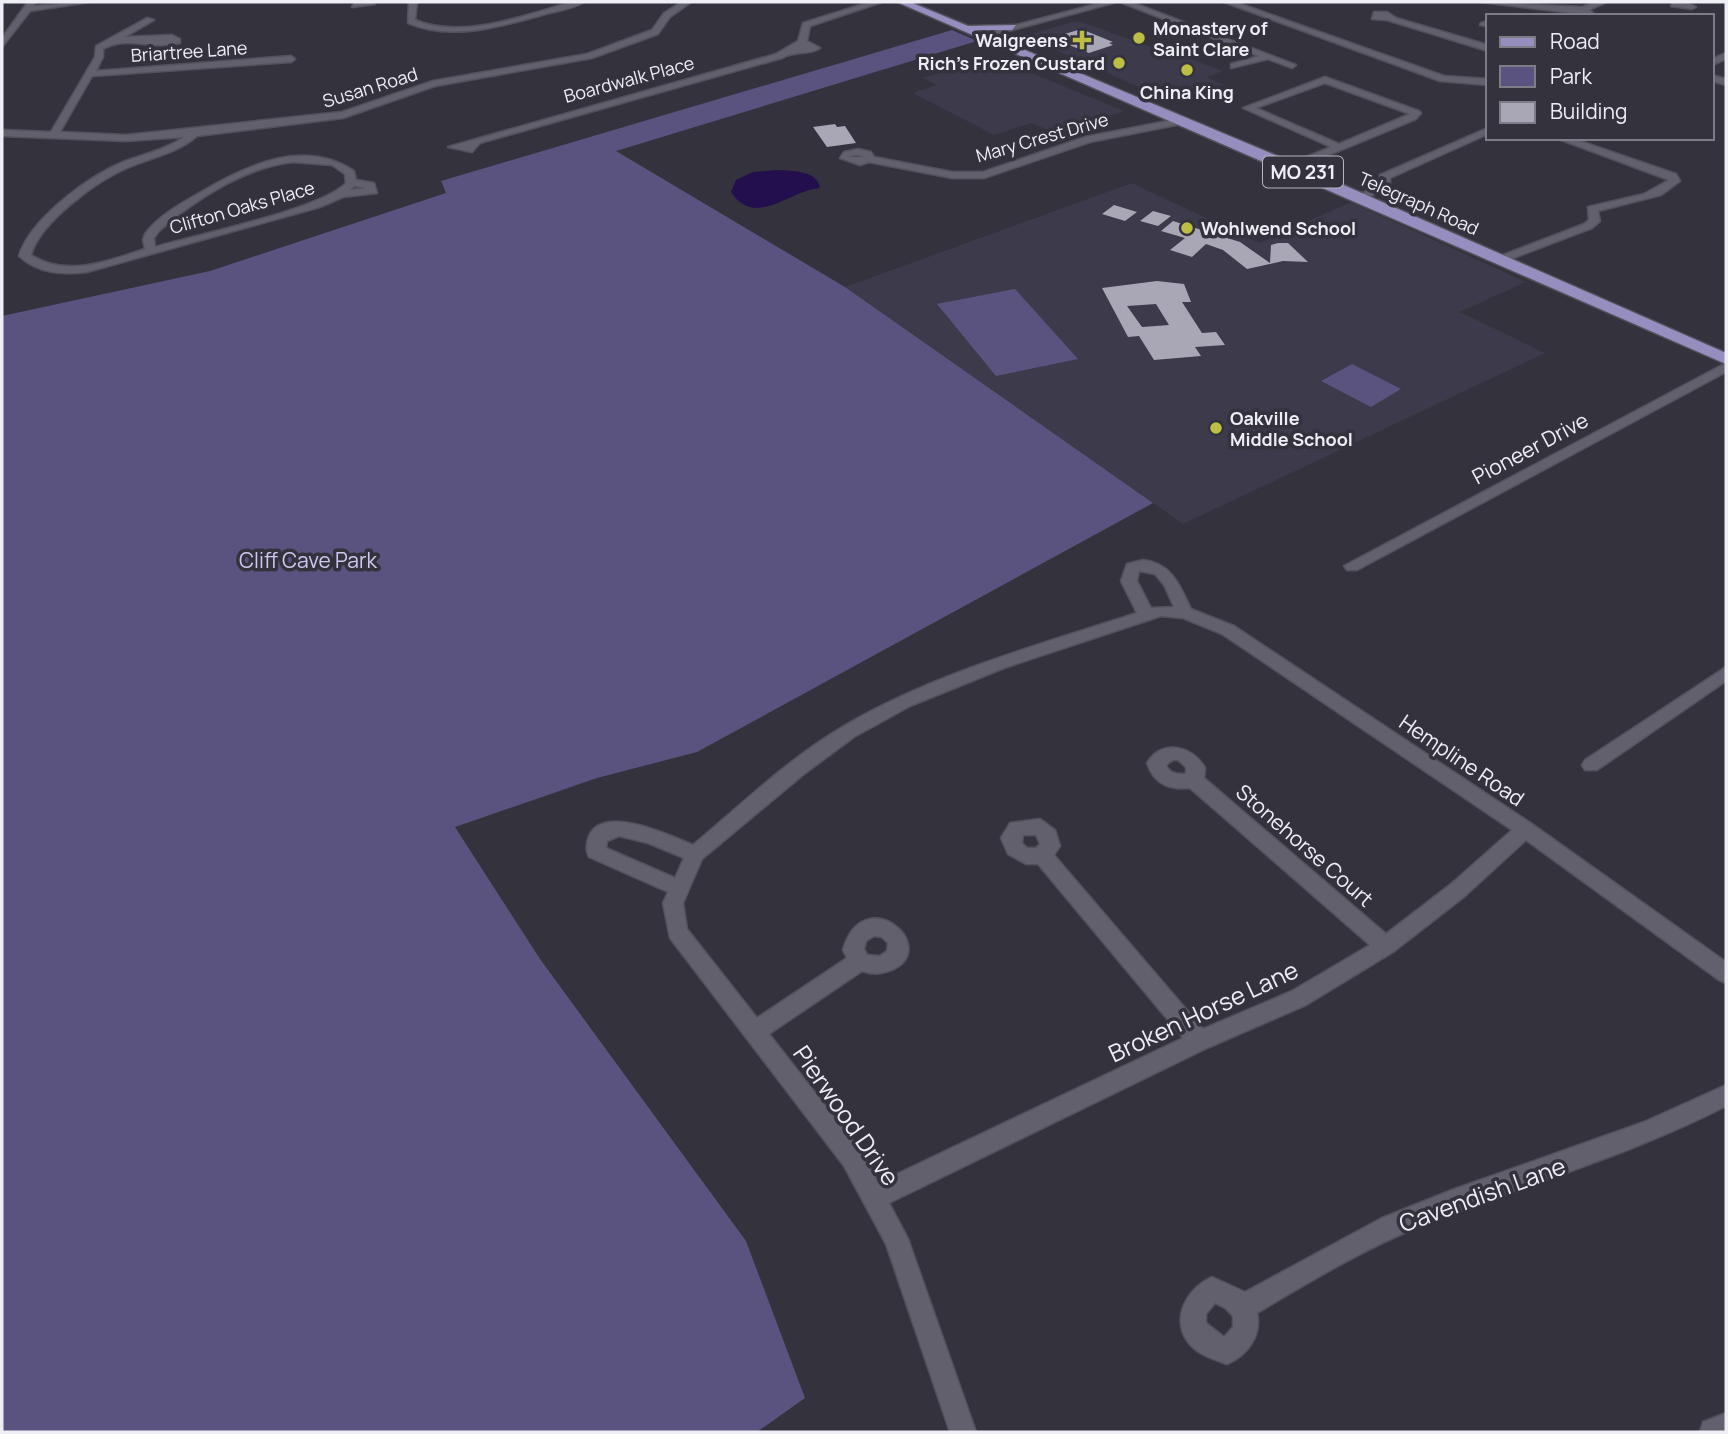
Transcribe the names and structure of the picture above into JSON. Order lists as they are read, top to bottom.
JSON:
{
  "streets": {
    "main road": ["MO 231", "Telegraph Road"],
    "street": [
      "Briartree Lane",
      "Boardwalk Place",
      "Susan Road",
      "Mary Crest Drive",
      "Clifton Oaks Place",
      "Pioneer Drive",
      "Hempline Road",
      "Stonehorse Court",
      "Broken Horse Lane",
      "Pierwood Drive",
      "Cavendish Lane"
    ]
  },
  "crossings": [
    ["Susan Road", "Clifton Oaks Place"],
    ["Mary Crest Drive", "Telegraph Road"],
    ["Telegraph Road", "Pioneer Drive"],
    ["Hempline Road", "Broken Horse Lane"],
    ["Hempline Road", "Pierwood Drive"],
    ["Stonehorse Court", "Broken Horse Lane"],
    ["Broken Horse Lane", "Pierwood Drive"]
  ],
  "parks": ["Cliff Cave Park"],
  "places": {
    "other": [
      "Monastery of Saint Clare",
      "Rich’s Frozen Custard",
      "China King",
      "Wohlwend School",
      "Oakville Middle School"
    ],
    "health": ["Walgreens"]
  },
  "legend": ["Road", "Park", "Building"]
}
